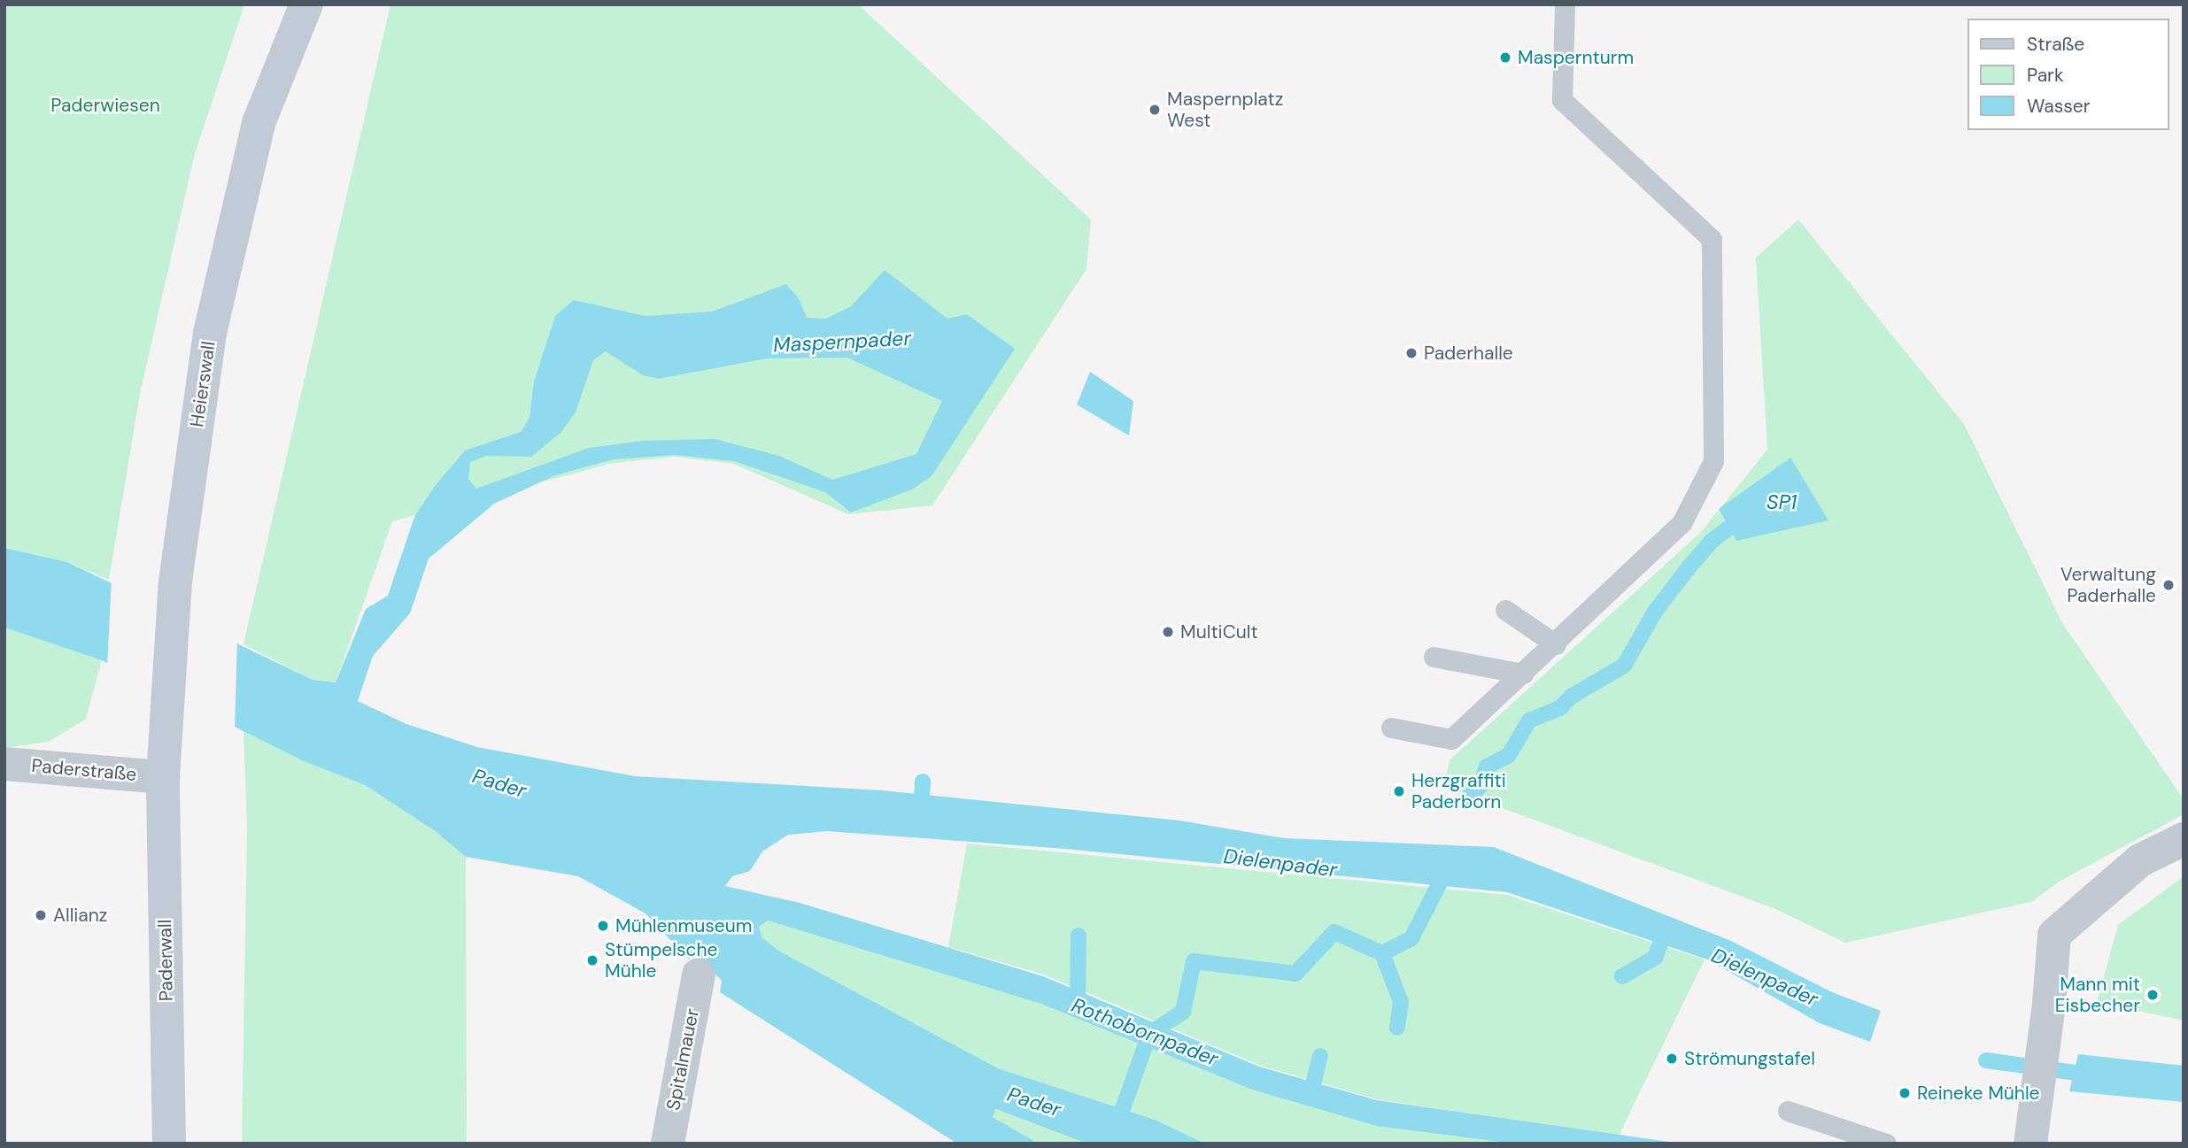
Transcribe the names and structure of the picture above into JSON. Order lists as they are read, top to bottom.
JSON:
{
  "streets": {
    "main road": ["Heierswall", "Paderwall"],
    "street": ["Paderstraße", "Spitalmauer"]
  },
  "crossings": [
    ["Heierswall", "Paderstraße"],
    ["Heierswall", "Paderwall"],
    ["Paderstraße", "Paderwall"]
  ],
  "water": [
    "Maspernpader",
    "SP1",
    "Pader",
    "Dielenpader",
    "Rothobornpader"
  ],
  "parks": ["Paderwiesen"],
  "places": [
    "Maspernturm",
    "Maspernplatz West",
    "Paderhalle",
    "Verwaltung Paderhalle",
    "MultiCult",
    "Herzgraffiti Paderborn",
    "Allianz",
    "Mühlenmuseum",
    "Stümpelsche Mühle",
    "Mann mit Eisbecher",
    "Strömungstafel",
    "Reineke Mühle"
  ],
  "legend": ["Straße", "Park", "Wasser"]
}
